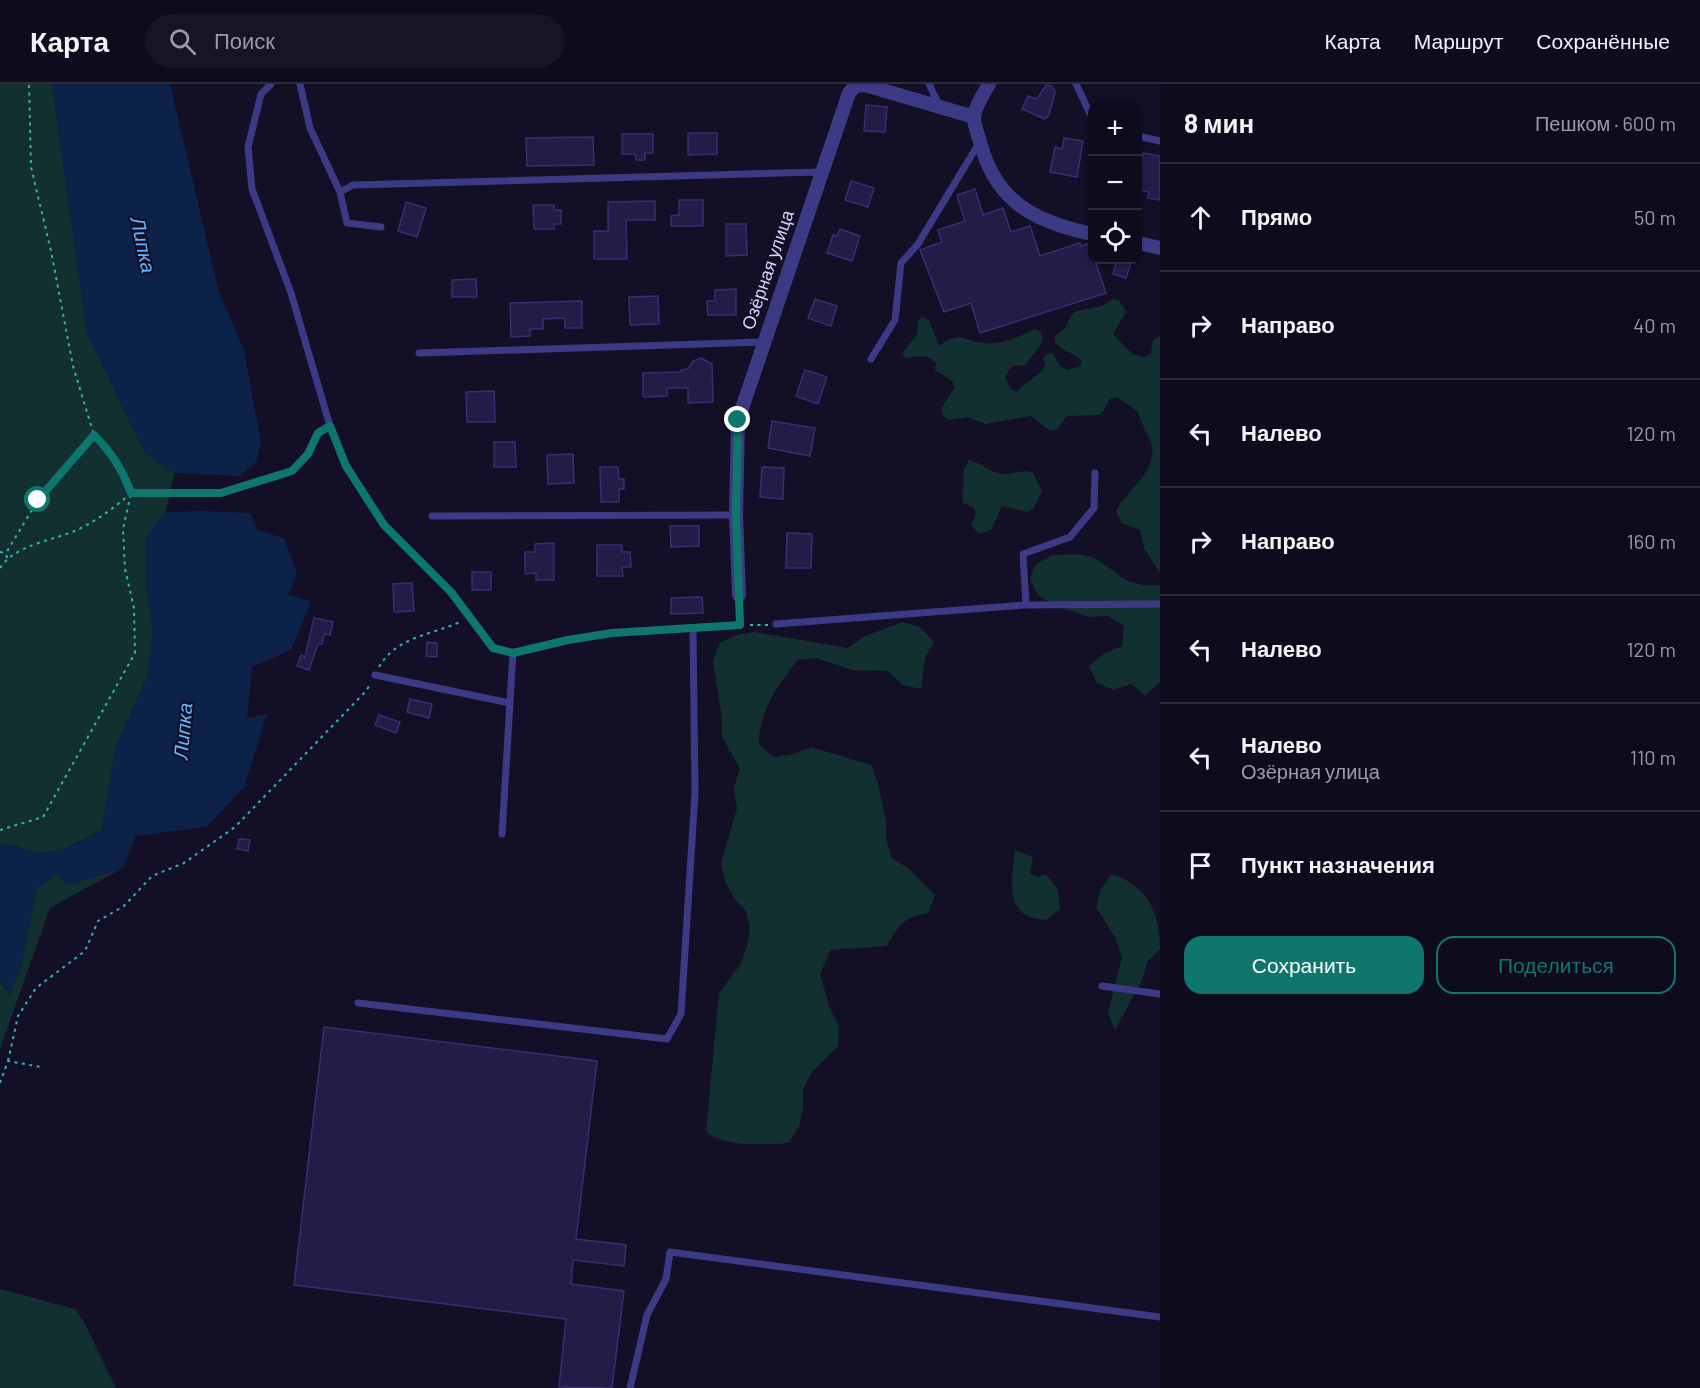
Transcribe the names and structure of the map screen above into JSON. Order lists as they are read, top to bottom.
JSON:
{
  "streets": {
    "street": ["Озёрная улица"]
  },
  "water": ["Липка"],
  "page": {
    "header": "Карта",
    "search": "Поиск",
    "nav": ["Карта", "Маршрут", "Сохранённые"],
    "heading": ["8 мин", "Пешком · 600 m"],
    "map_buttons": ["+", "−"],
    "list": [
      ["Прямо", "50 m"],
      ["Направо", "40 m"],
      ["Налево", "120 m"],
      ["Направо", "160 m"],
      ["Налево", "120 m"],
      ["Налево", "Озёрная улица", "110 m"],
      "Пункт назначения"
    ],
    "buttons": ["Сохранить", "Поделиться"]
  }
}
